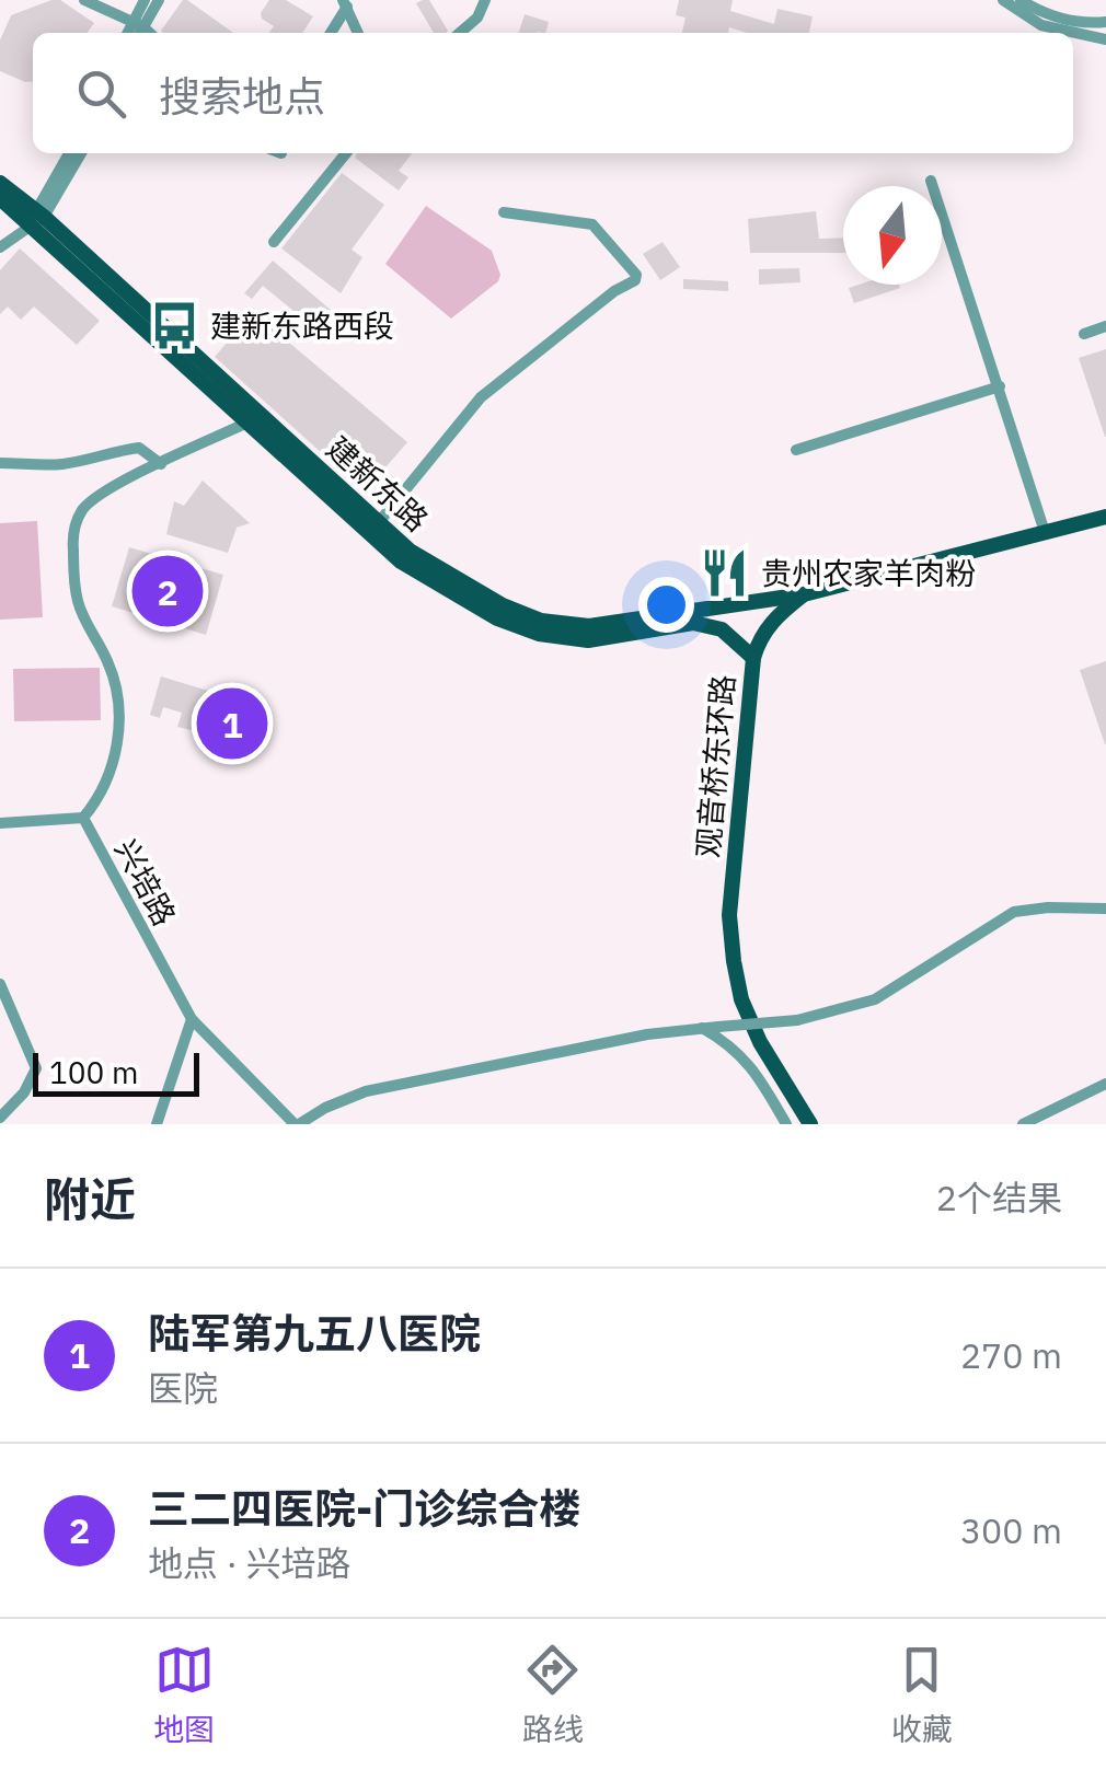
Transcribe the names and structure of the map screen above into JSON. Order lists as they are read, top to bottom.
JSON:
{
  "streets": {
    "main road": ["建新东路", "观音桥东环路"],
    "street": ["兴培路"]
  },
  "crossings": [
    ["建新东路", "观音桥东环路"],
    ["建新东路", "兴培路"]
  ],
  "places": {
    "bus stop": ["建新东路西段"],
    "restaurant": ["贵州农家羊肉粉"]
  },
  "scale_bar": "100 m",
  "north": "bottom",
  "page": {
    "search": "搜索地点",
    "pins": ["2", "1"],
    "scale": "100 m",
    "heading": ["附近", "2个结果"],
    "list": [
      {
        "mark": "1",
        "name": "陆军第九五八医院",
        "note": "医院",
        "value": "270 m"
      },
      {
        "mark": "2",
        "name": "三二四医院-门诊综合楼",
        "note": "地点 · 兴培路",
        "value": "300 m"
      }
    ],
    "nav": ["地图", "路线", "收藏"]
  }
}
